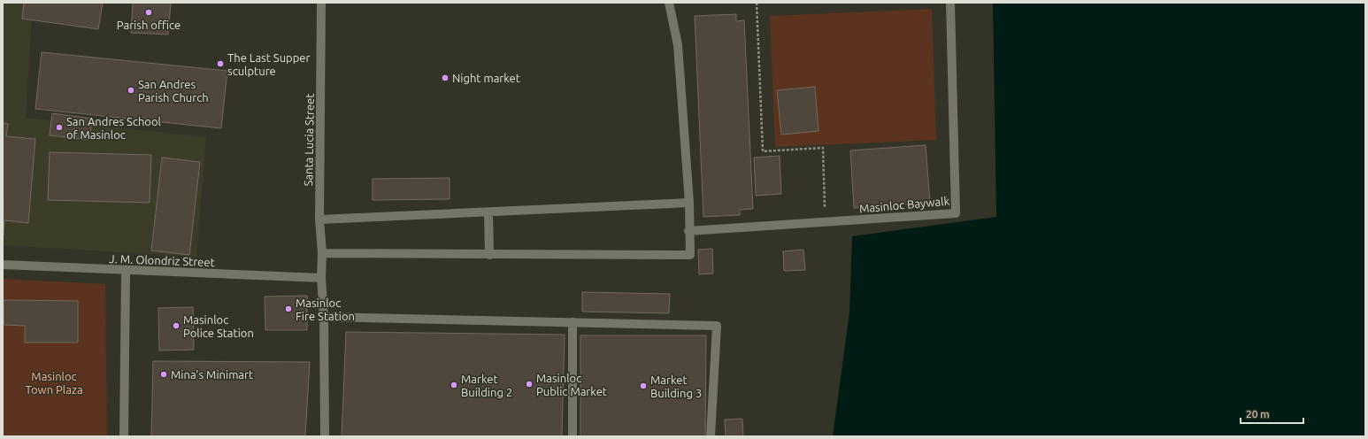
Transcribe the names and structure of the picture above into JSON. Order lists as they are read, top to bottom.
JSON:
{
  "streets": {
    "street": ["Santa Lucia Street", "Masinloc Baywalk", "J. M. Olondriz Street"]
  },
  "crossings": [
    ["Santa Lucia Street", "J. M. Olondriz Street"]
  ],
  "parks": ["Masinloc Town Plaza"],
  "places": [
    "Parish office",
    "The Last Supper sculpture",
    "Night market",
    "San Andres Parish Church",
    "San Andres School of Masinloc",
    "Masinloc Fire Station",
    "Masinloc Police Station",
    "Mina's Minimart",
    "Masinloc Public Market",
    "Market Building 2",
    "Market Building 3"
  ],
  "scale_bar": "20 m"
}
